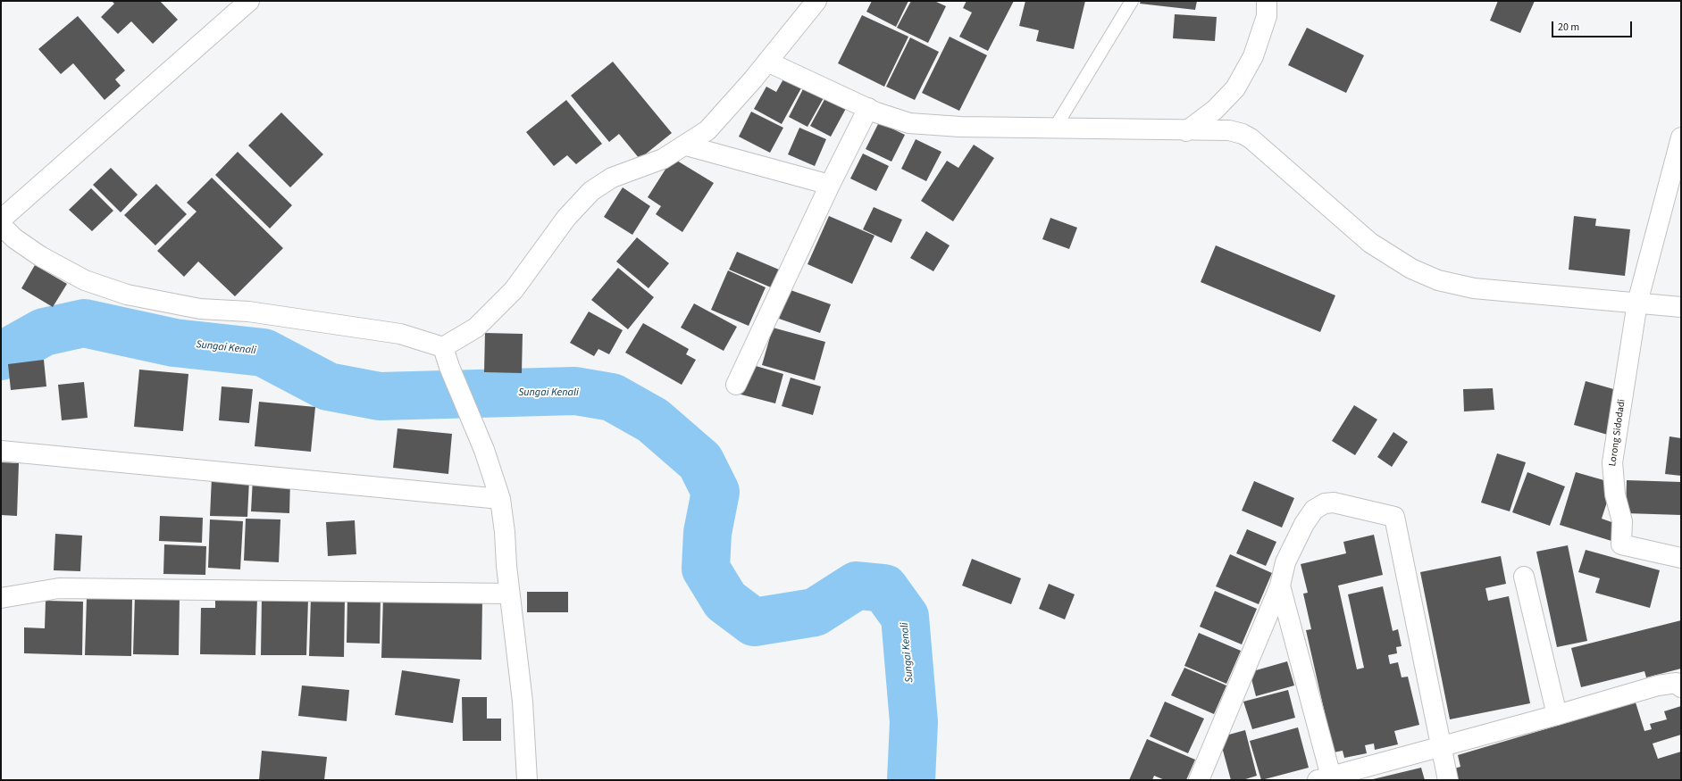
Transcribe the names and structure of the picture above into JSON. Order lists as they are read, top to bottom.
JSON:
{
  "streets": {
    "street": ["Lorong Sidodadi"]
  },
  "water": ["Sungai Kenali"],
  "scale_bar": "20 m"
}
